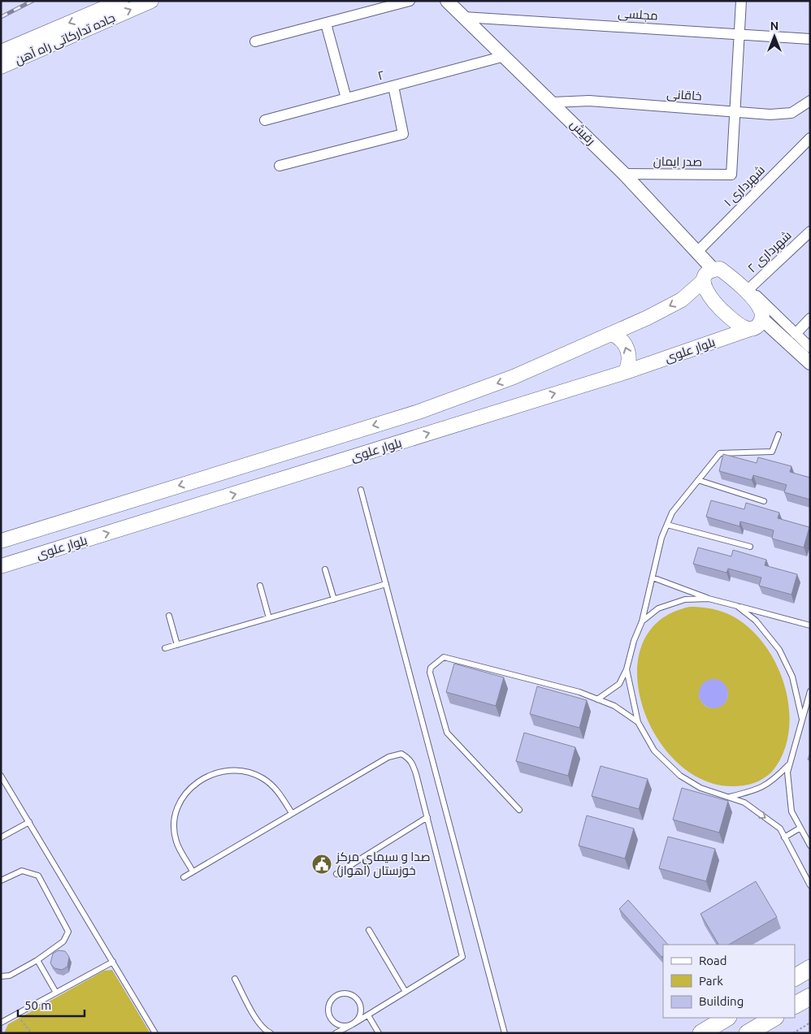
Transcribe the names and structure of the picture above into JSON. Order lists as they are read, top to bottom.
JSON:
{
  "streets": {
    "main road": ["جاده تدارکاتی راه آهن", "بلوار علوی"],
    "street": [
      "مجلسی",
      "۲",
      "خاقانی",
      "رفیش",
      "صدر ایمان",
      "شهرداری ۱",
      "شهرداری ۲"
    ]
  },
  "crossings": [
    ["مجلسی", "رفیش"],
    ["۲", "رفیش"],
    ["خاقانی", "رفیش"],
    ["خاقانی", "صدر ایمان"],
    ["رفیش", "صدر ایمان"],
    ["رفیش", "شهرداری ۱"],
    ["رفیش", "بلوار علوی"]
  ],
  "places": {
    "public building": ["صدا و سیمای مرکز خوزستان (اهواز)"]
  },
  "legend": ["Road", "Park", "Building"],
  "scale_bar": "50 m",
  "north": "top"
}
